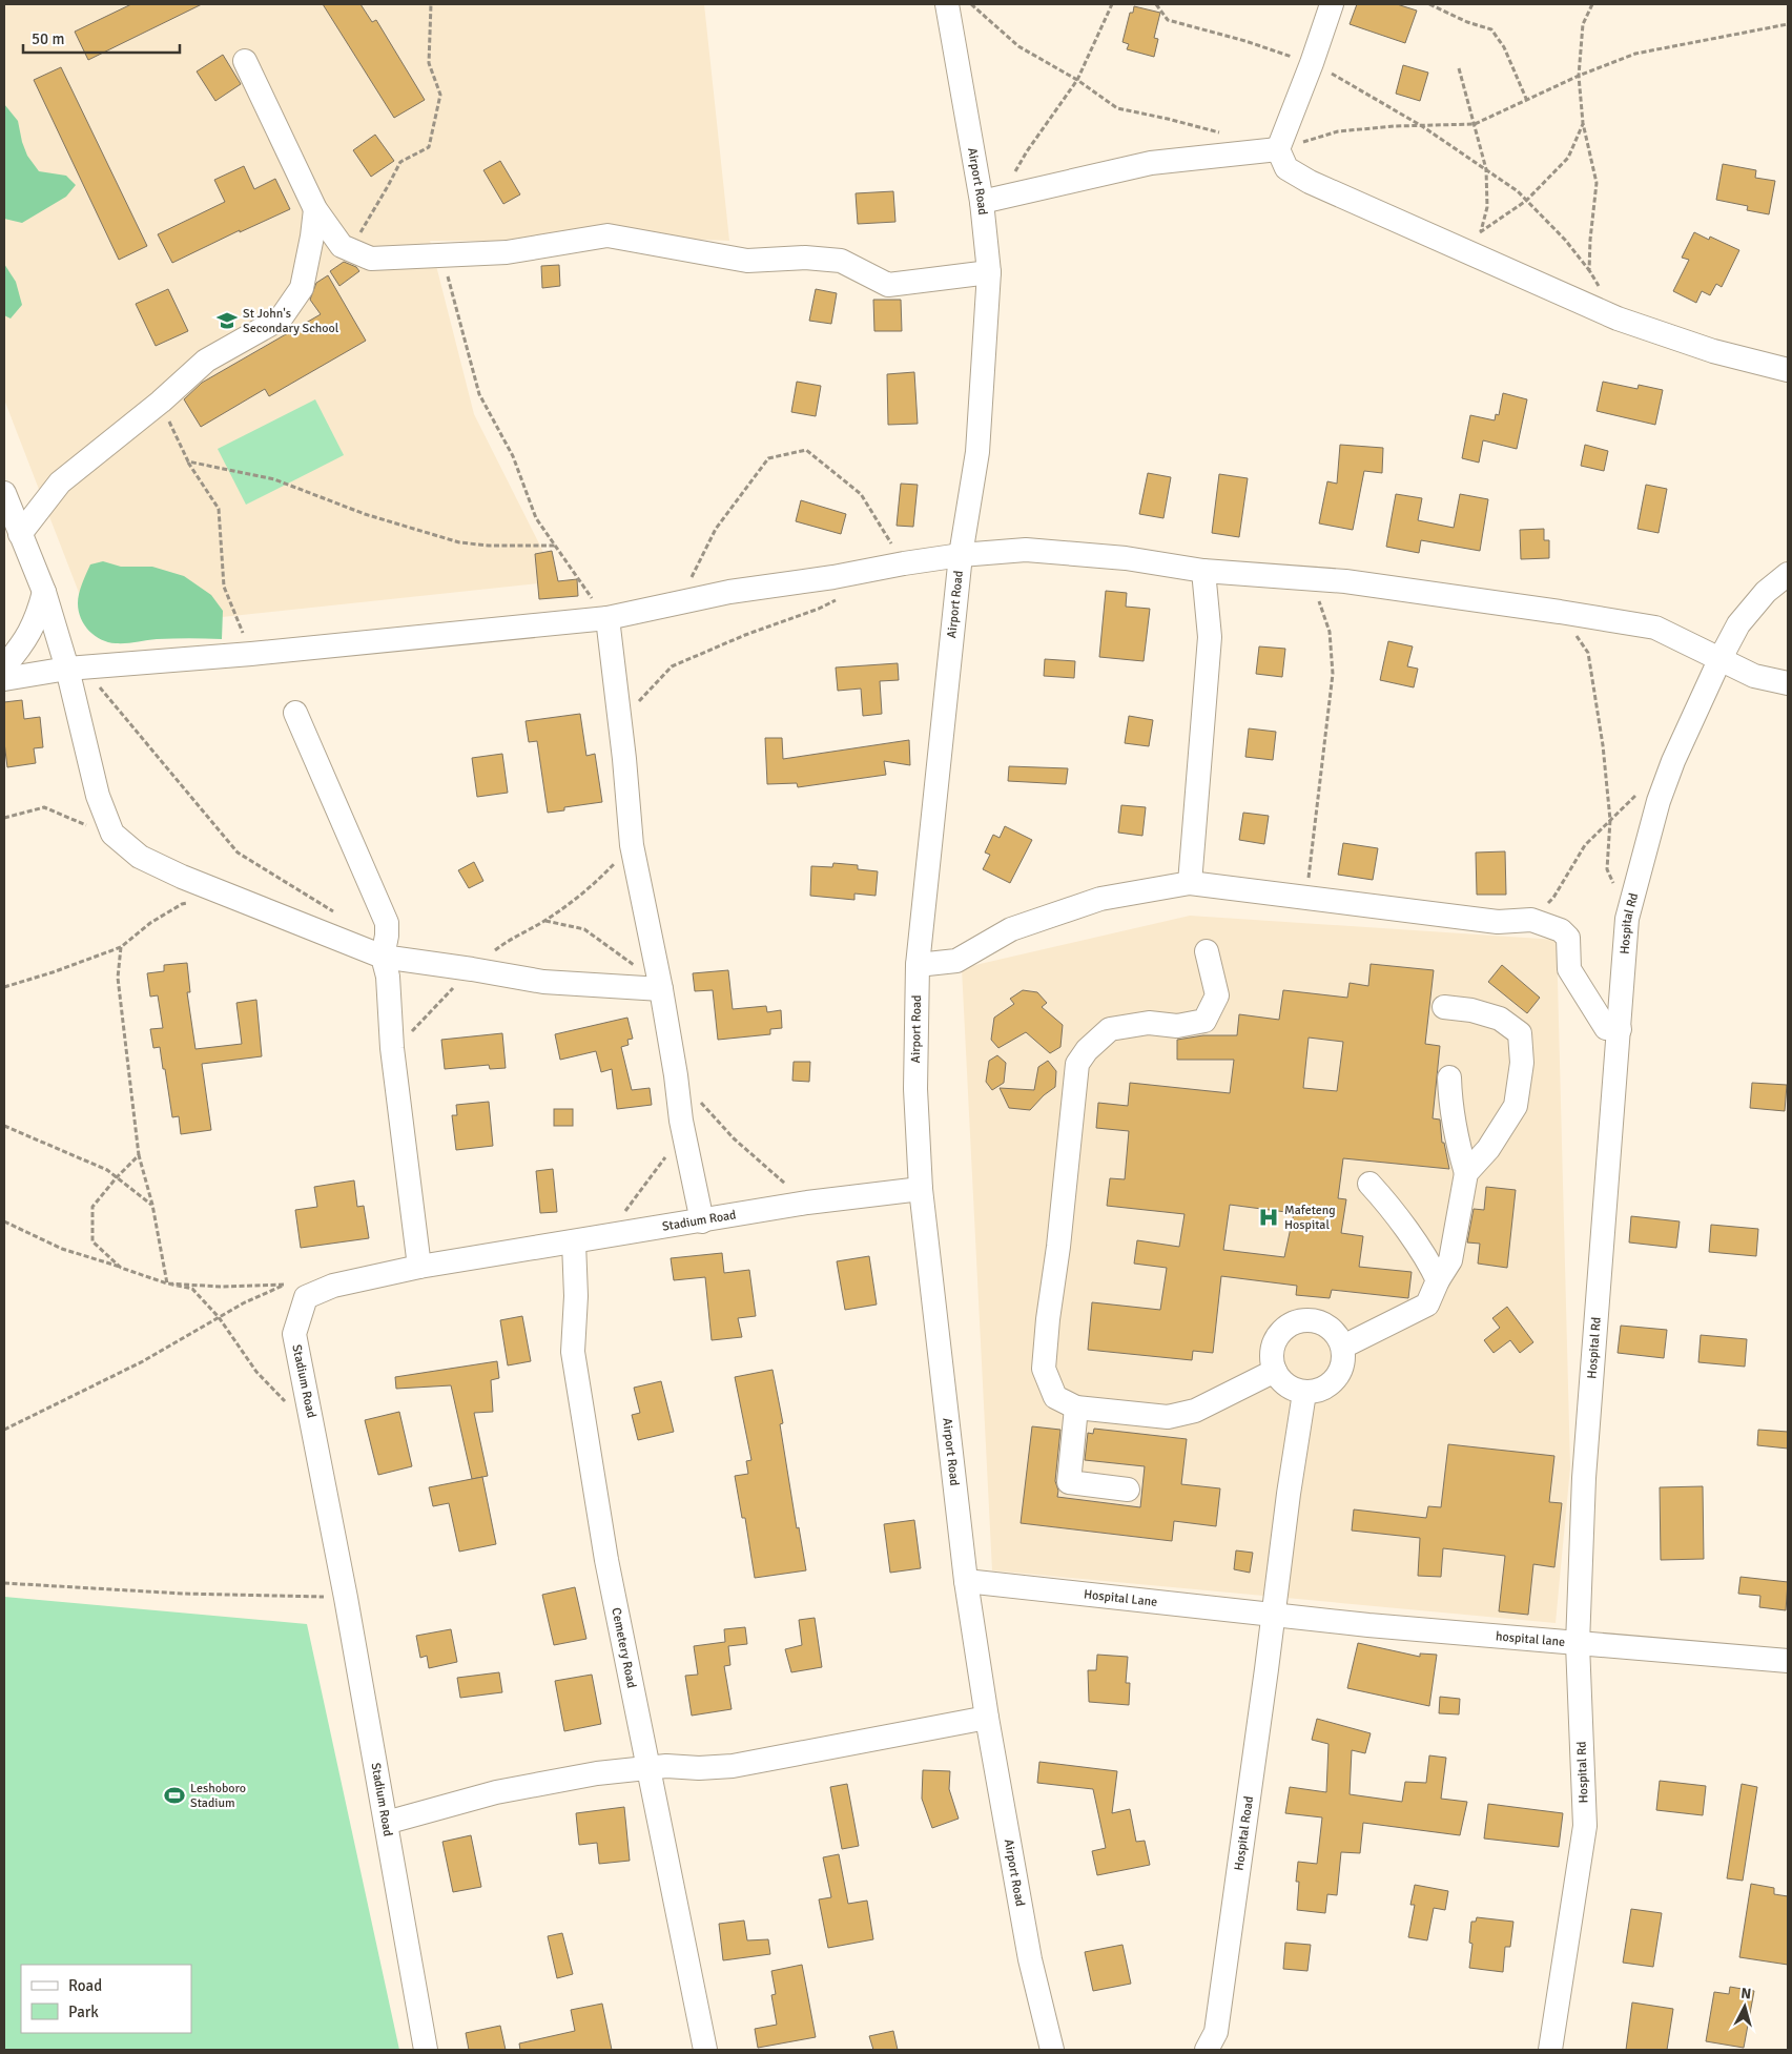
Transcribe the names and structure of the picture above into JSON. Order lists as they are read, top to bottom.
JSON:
{
  "streets": {
    "street": [
      "Airport Road",
      "Hospital Rd",
      "Stadium Road",
      "Hospital Lane",
      "hospital lane",
      "Cemetery Road",
      "Hospital Road"
    ]
  },
  "crossings": [
    ["Airport Road", "Stadium Road"],
    ["Airport Road", "Hospital Lane"],
    ["Hospital Rd", "hospital lane"],
    ["Stadium Road", "Cemetery Road"],
    ["Hospital Lane", "hospital lane"],
    ["Hospital Lane", "Hospital Road"],
    ["hospital lane", "Hospital Road"]
  ],
  "places": {
    "school or university": ["St John's Secondary School"],
    "hospital": ["Mafeteng Hospital"],
    "sports": ["Leshoboro Stadium"]
  },
  "legend": ["Road", "Park"],
  "scale_bar": "50 m",
  "north": "top"
}
